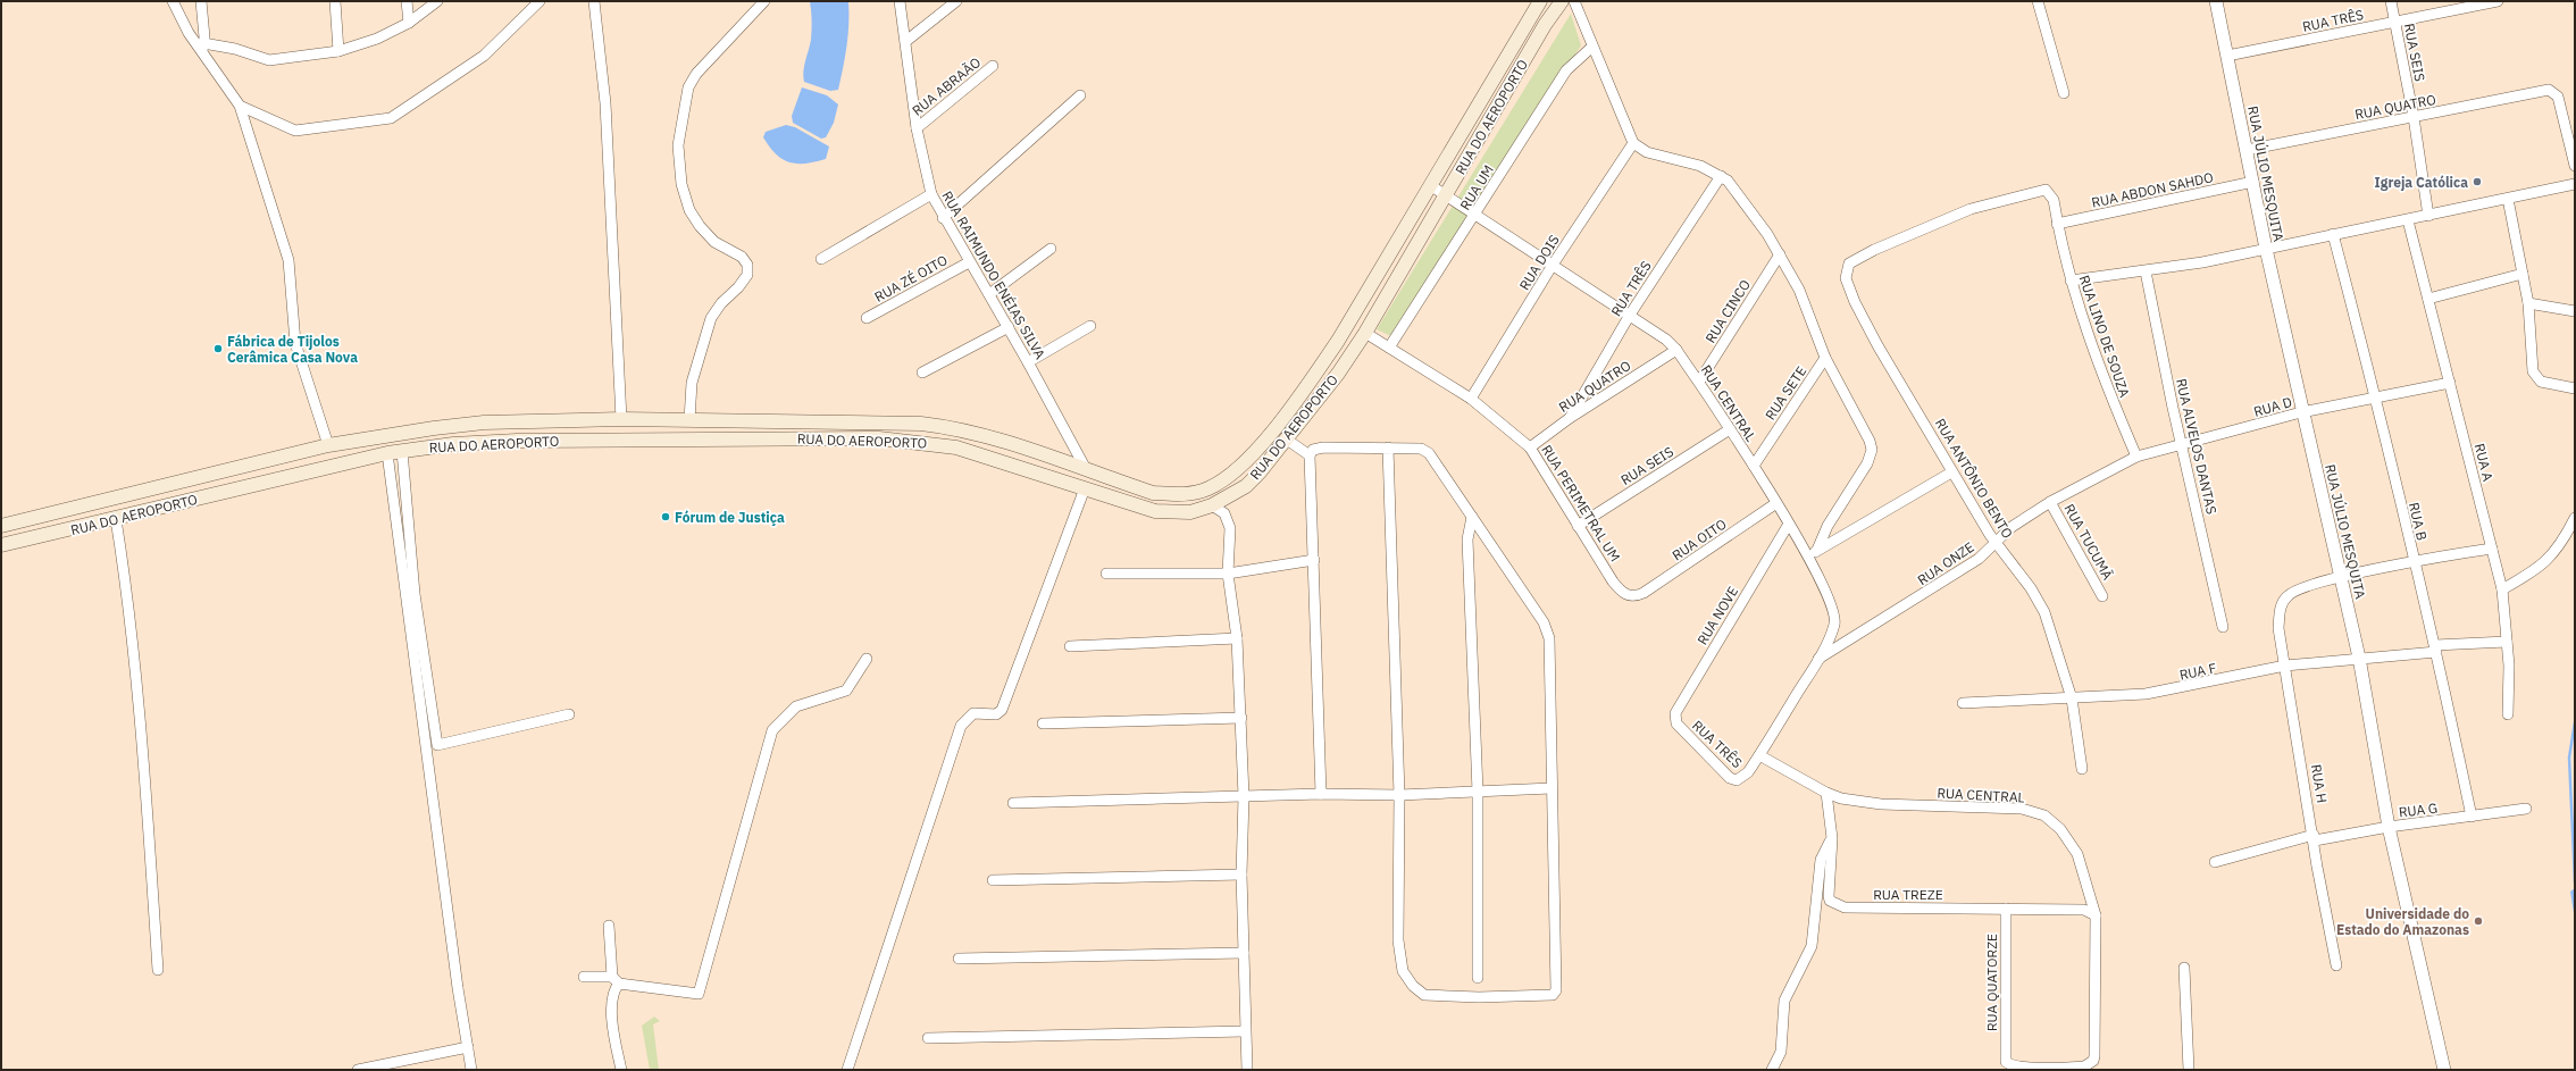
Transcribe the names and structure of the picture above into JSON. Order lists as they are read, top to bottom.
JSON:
{
  "streets": {
    "main road": ["RUA DO AEROPORTO"],
    "street": [
      "RUA TRÊS",
      "RUA SEIS",
      "RUA ABRAÃO",
      "RUA QUATRO",
      "RUA JÚLIO MESQUITA",
      "RUA UM",
      "RUA ABDON SAHDO",
      "RUA DOIS",
      "RUA RAIMUNDO ENÉIAS SILVA",
      "RUA ZÉ OITO",
      "RUA CINCO",
      "RUA LINO DE SOUZA",
      "RUA SETE",
      "RUA CENTRAL",
      "RUA D",
      "RUA ALVELOS DANTAS",
      "RUA A",
      "RUA ANTÔNIO BENTO",
      "RUA PERIMETRAL UM",
      "RUA B",
      "RUA OITO",
      "RUA TUCUMÃ",
      "RUA ONZE",
      "RUA NOVE",
      "RUA F",
      "RUA H",
      "RUA G",
      "RUA TREZE",
      "RUA QUATORZE"
    ]
  },
  "crossings": [
    ["RUA TRÊS", "RUA SEIS"],
    ["RUA TRÊS", "RUA QUATRO"],
    ["RUA TRÊS", "RUA JÚLIO MESQUITA"],
    ["RUA TRÊS", "RUA CENTRAL"],
    ["RUA TRÊS", "RUA NOVE"],
    ["RUA SEIS", "RUA QUATRO"],
    ["RUA SEIS", "RUA CENTRAL"],
    ["RUA SEIS", "RUA PERIMETRAL UM"],
    ["RUA ABRAÃO", "RUA RAIMUNDO ENÉIAS SILVA"],
    ["RUA QUATRO", "RUA JÚLIO MESQUITA"],
    ["RUA QUATRO", "RUA CENTRAL"],
    ["RUA QUATRO", "RUA PERIMETRAL UM"],
    ["RUA DO AEROPORTO", "RUA RAIMUNDO ENÉIAS SILVA"],
    ["RUA DO AEROPORTO", "RUA CENTRAL"],
    ["RUA DO AEROPORTO", "RUA PERIMETRAL UM"],
    ["RUA JÚLIO MESQUITA", "RUA ABDON SAHDO"],
    ["RUA JÚLIO MESQUITA", "RUA D"],
    ["RUA JÚLIO MESQUITA", "RUA F"],
    ["RUA JÚLIO MESQUITA", "RUA H"],
    ["RUA JÚLIO MESQUITA", "RUA G"],
    ["RUA UM", "RUA CENTRAL"],
    ["RUA UM", "RUA PERIMETRAL UM"],
    ["RUA ABDON SAHDO", "RUA LINO DE SOUZA"],
    ["RUA DOIS", "RUA CENTRAL"],
    ["RUA DOIS", "RUA PERIMETRAL UM"],
    ["RUA RAIMUNDO ENÉIAS SILVA", "RUA ZÉ OITO"],
    ["RUA CINCO", "RUA CENTRAL"],
    ["RUA LINO DE SOUZA", "RUA D"],
    ["RUA LINO DE SOUZA", "RUA ANTÔNIO BENTO"],
    ["RUA SETE", "RUA CENTRAL"],
    ["RUA CENTRAL", "RUA OITO"],
    ["RUA CENTRAL", "RUA ONZE"],
    ["RUA CENTRAL", "RUA NOVE"],
    ["RUA CENTRAL", "RUA TREZE"],
    ["RUA CENTRAL", "RUA QUATORZE"],
    ["RUA D", "RUA ALVELOS DANTAS"],
    ["RUA D", "RUA A"],
    ["RUA D", "RUA B"],
    ["RUA D", "RUA ONZE"],
    ["RUA A", "RUA F"],
    ["RUA ANTÔNIO BENTO", "RUA ONZE"],
    ["RUA ANTÔNIO BENTO", "RUA F"],
    ["RUA PERIMETRAL UM", "RUA OITO"],
    ["RUA B", "RUA F"],
    ["RUA B", "RUA G"],
    ["RUA TUCUMÃ", "RUA ONZE"],
    ["RUA F", "RUA H"],
    ["RUA H", "RUA G"],
    ["RUA TREZE", "RUA QUATORZE"]
  ],
  "places": [
    "Igreja Católica",
    "Fábrica de Tijolos Cerâmica Casa Nova",
    "Fórum de Justiça",
    "Universidade do Estado do Amazonas"
  ]
}
